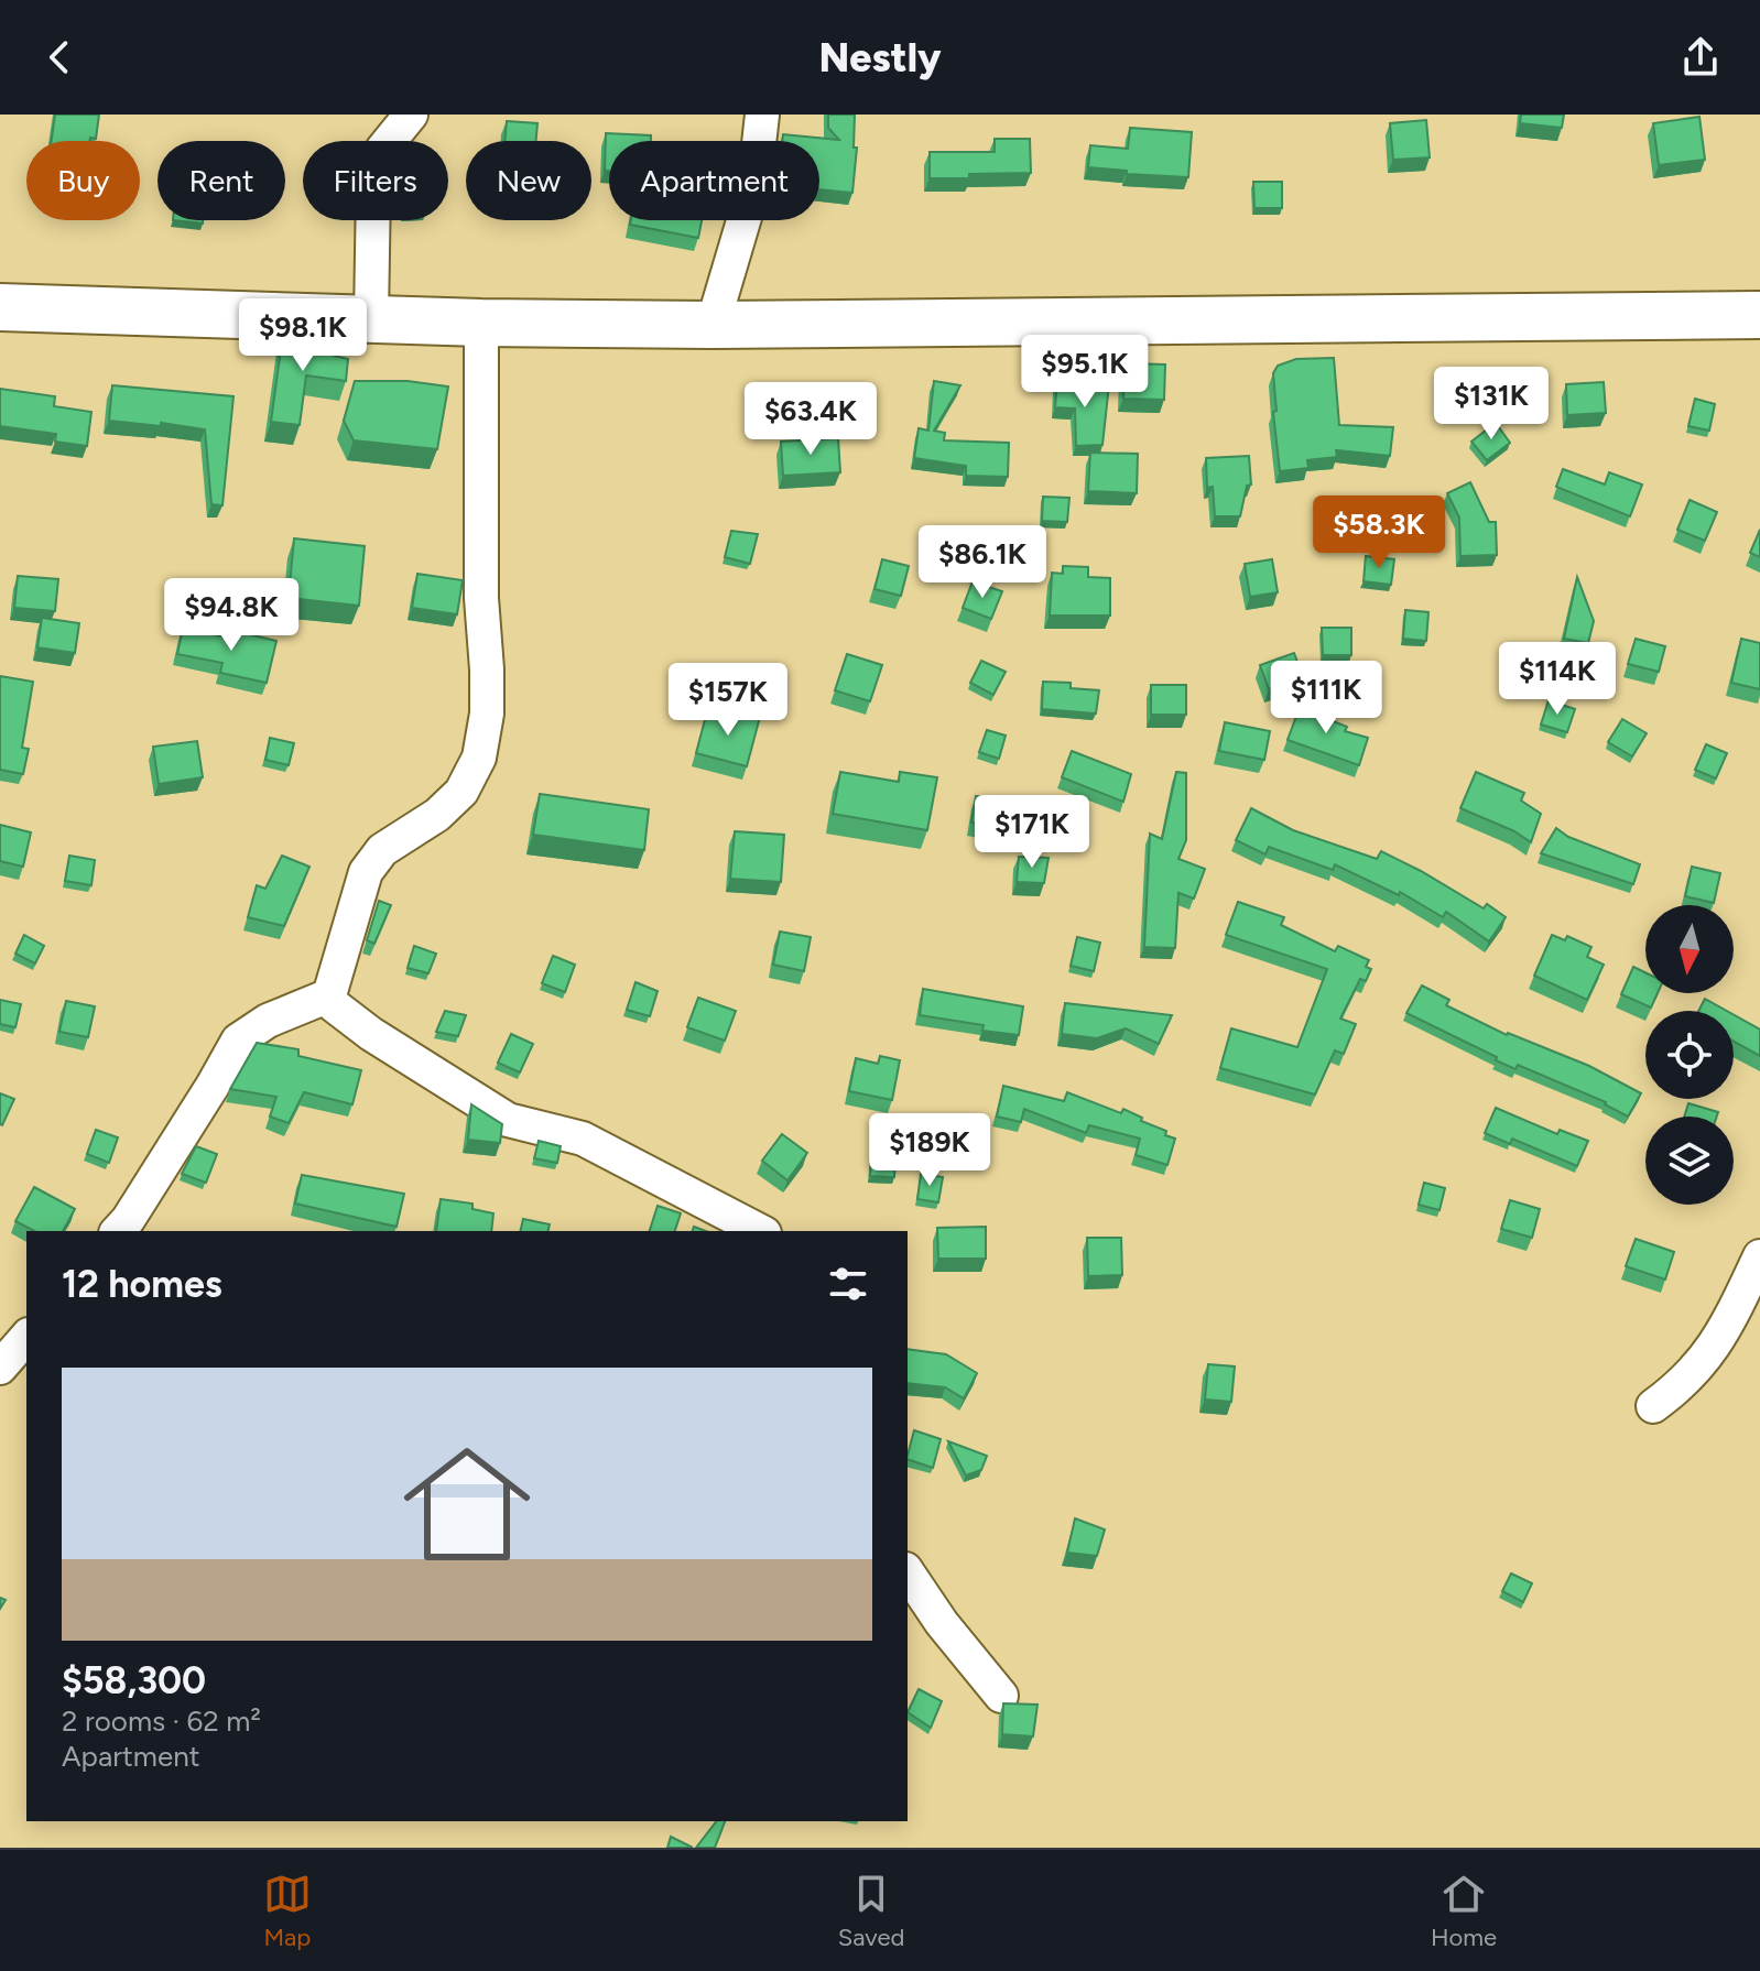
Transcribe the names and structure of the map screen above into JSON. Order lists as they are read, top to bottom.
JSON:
{
  "north": "bottom",
  "page": {
    "header": "Nestly",
    "chip": [
      "Buy",
      "Rent",
      "Filters",
      "New",
      "Apartment"
    ],
    "price": [
      "$98.1K",
      "$95.1K",
      "$131K",
      "$63.4K",
      "$58.3K",
      "$86.1K",
      "$94.8K",
      "$114K",
      "$111K",
      "$157K",
      "$171K",
      "$189K"
    ],
    "heading": "12 homes",
    "list": [
      {
        "name": "$58,300",
        "note": "2 rooms · 62 m² · Apartment"
      }
    ],
    "tabs": ["Map", "Saved", "Home"]
  }
}
